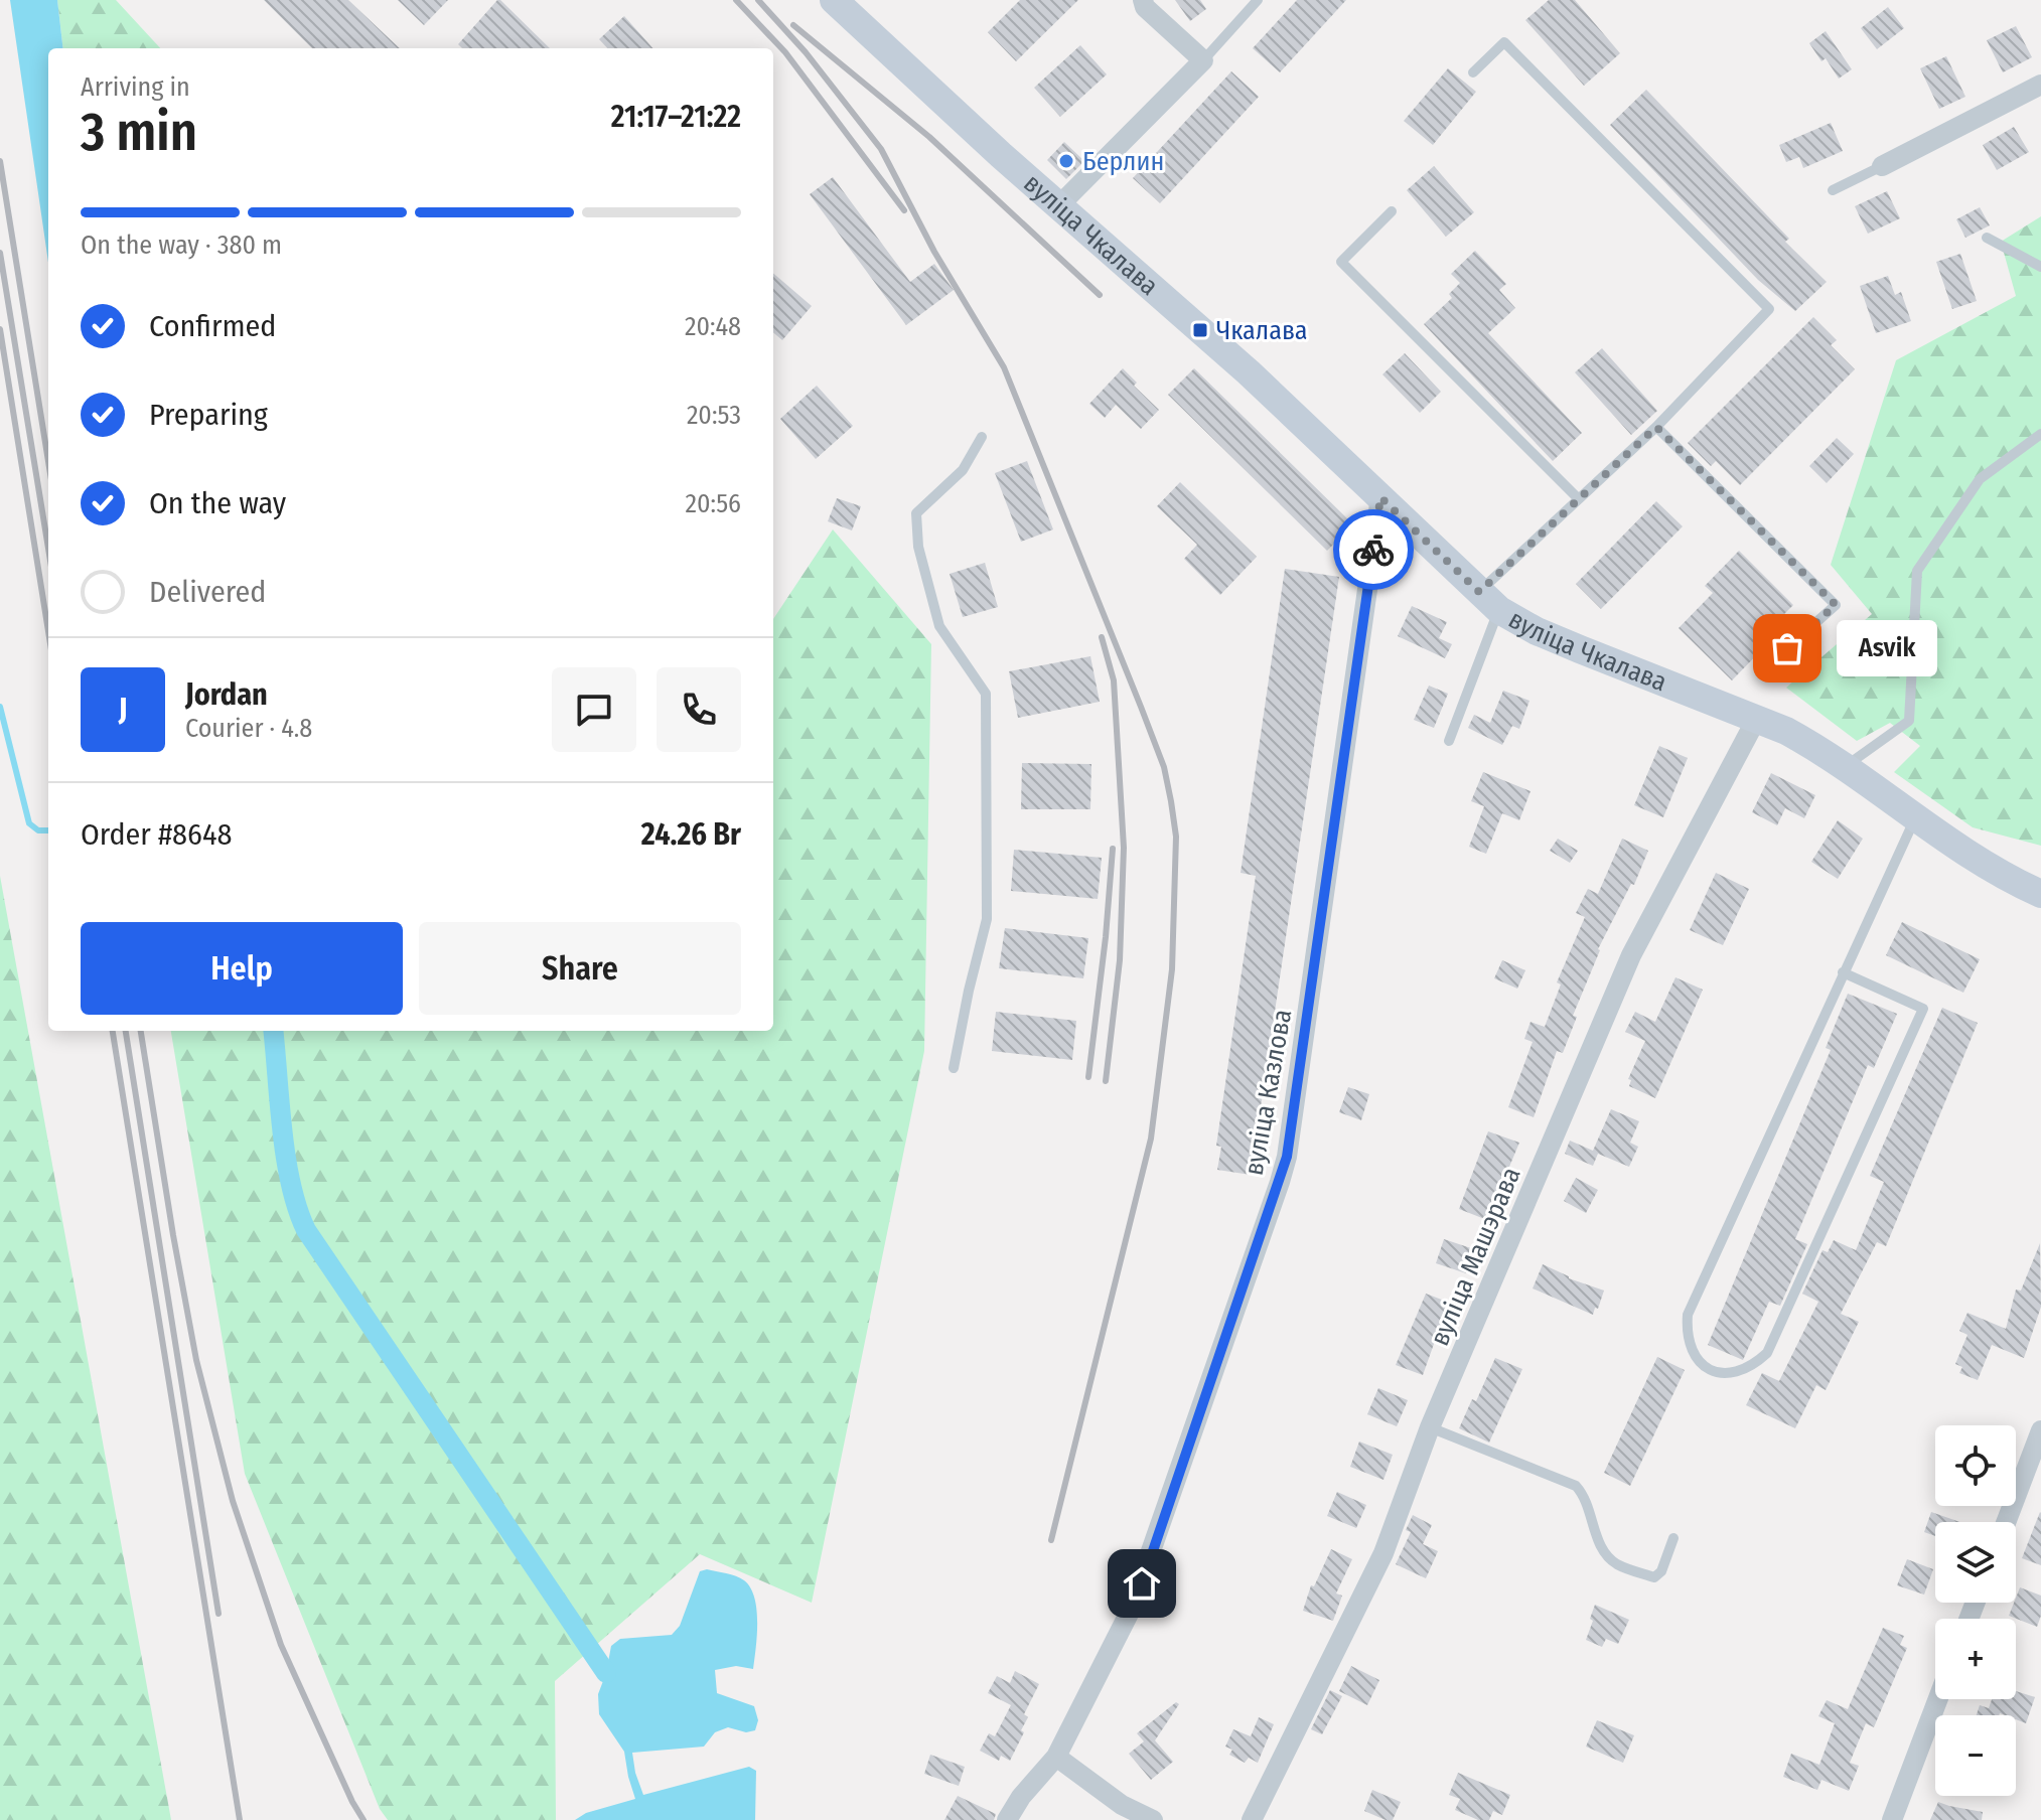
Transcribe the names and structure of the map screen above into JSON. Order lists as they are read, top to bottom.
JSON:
{
  "streets": {
    "street": ["вуліца Чкалава", "вуліца Казлова", "вуліца Машэрава"]
  },
  "crossings": [
    ["вуліца Чкалава", "вуліца Казлова"],
    ["вуліца Чкалава", "вуліца Машэрава"]
  ],
  "places": {
    "other": ["Берлин", "Asvik"],
    "transit": ["Чкалава"]
  },
  "page": {
    "heading": ["3 min", "Arriving in", "21:17–21:22"],
    "panel": [
      "Jordan",
      "Courier · 4.8",
      "Order #8648",
      "24.26 Br"
    ],
    "bar": "On the way · 380 m",
    "list": [
      ["Confirmed", "20:48"],
      ["Preparing", "20:53"],
      ["On the way", "20:56"],
      "Delivered"
    ],
    "bubble": "Asvik",
    "round": "J",
    "buttons": ["Help", "Share"],
    "map_buttons": ["+", "−"]
  }
}
